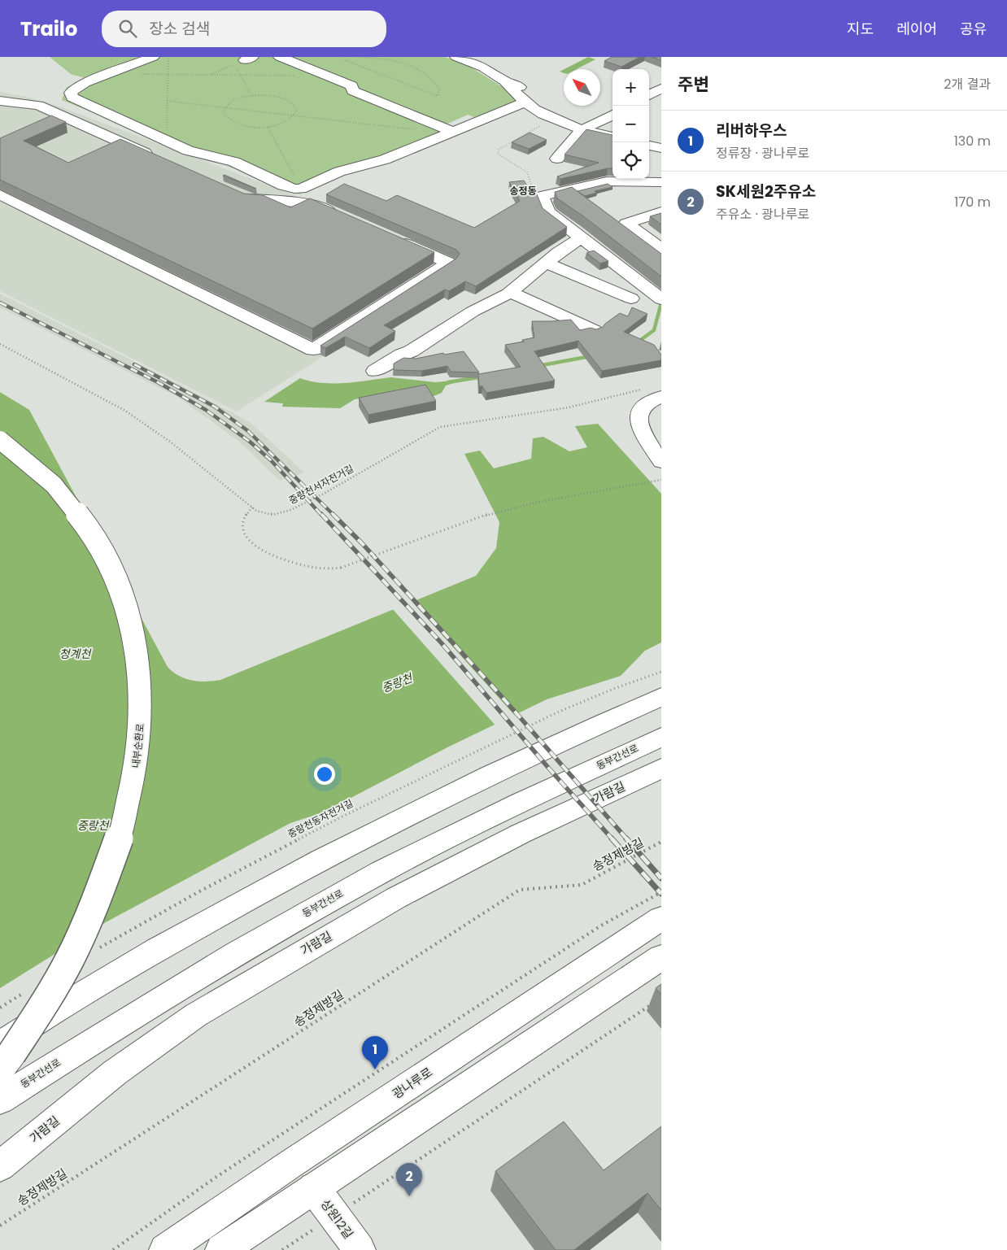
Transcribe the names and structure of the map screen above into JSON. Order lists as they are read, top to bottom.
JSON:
{
  "streets": {
    "main road": [
      "내부순환로",
      "동부간선로",
      "가람길",
      "광나루로",
      "상원12길"
    ],
    "path": ["중랑천서자전거길", "중랑천동자전거길", "송정제방길"]
  },
  "districts": ["송정동"],
  "water": ["청계천", "중랑천"],
  "north": "top left",
  "page": {
    "header": "Trailo",
    "search": "장소 검색",
    "nav": ["지도", "레이어", "공유"],
    "heading": ["주변", "2개 결과"],
    "map_buttons": ["+", "−"],
    "list": [
      {
        "mark": "1",
        "name": "리버하우스",
        "note": "정류장 · 광나루로",
        "value": "130 m"
      },
      {
        "mark": "2",
        "name": "SK세원2주유소",
        "note": "주유소 · 광나루로",
        "value": "170 m"
      }
    ],
    "pins": ["1", "2"]
  }
}
